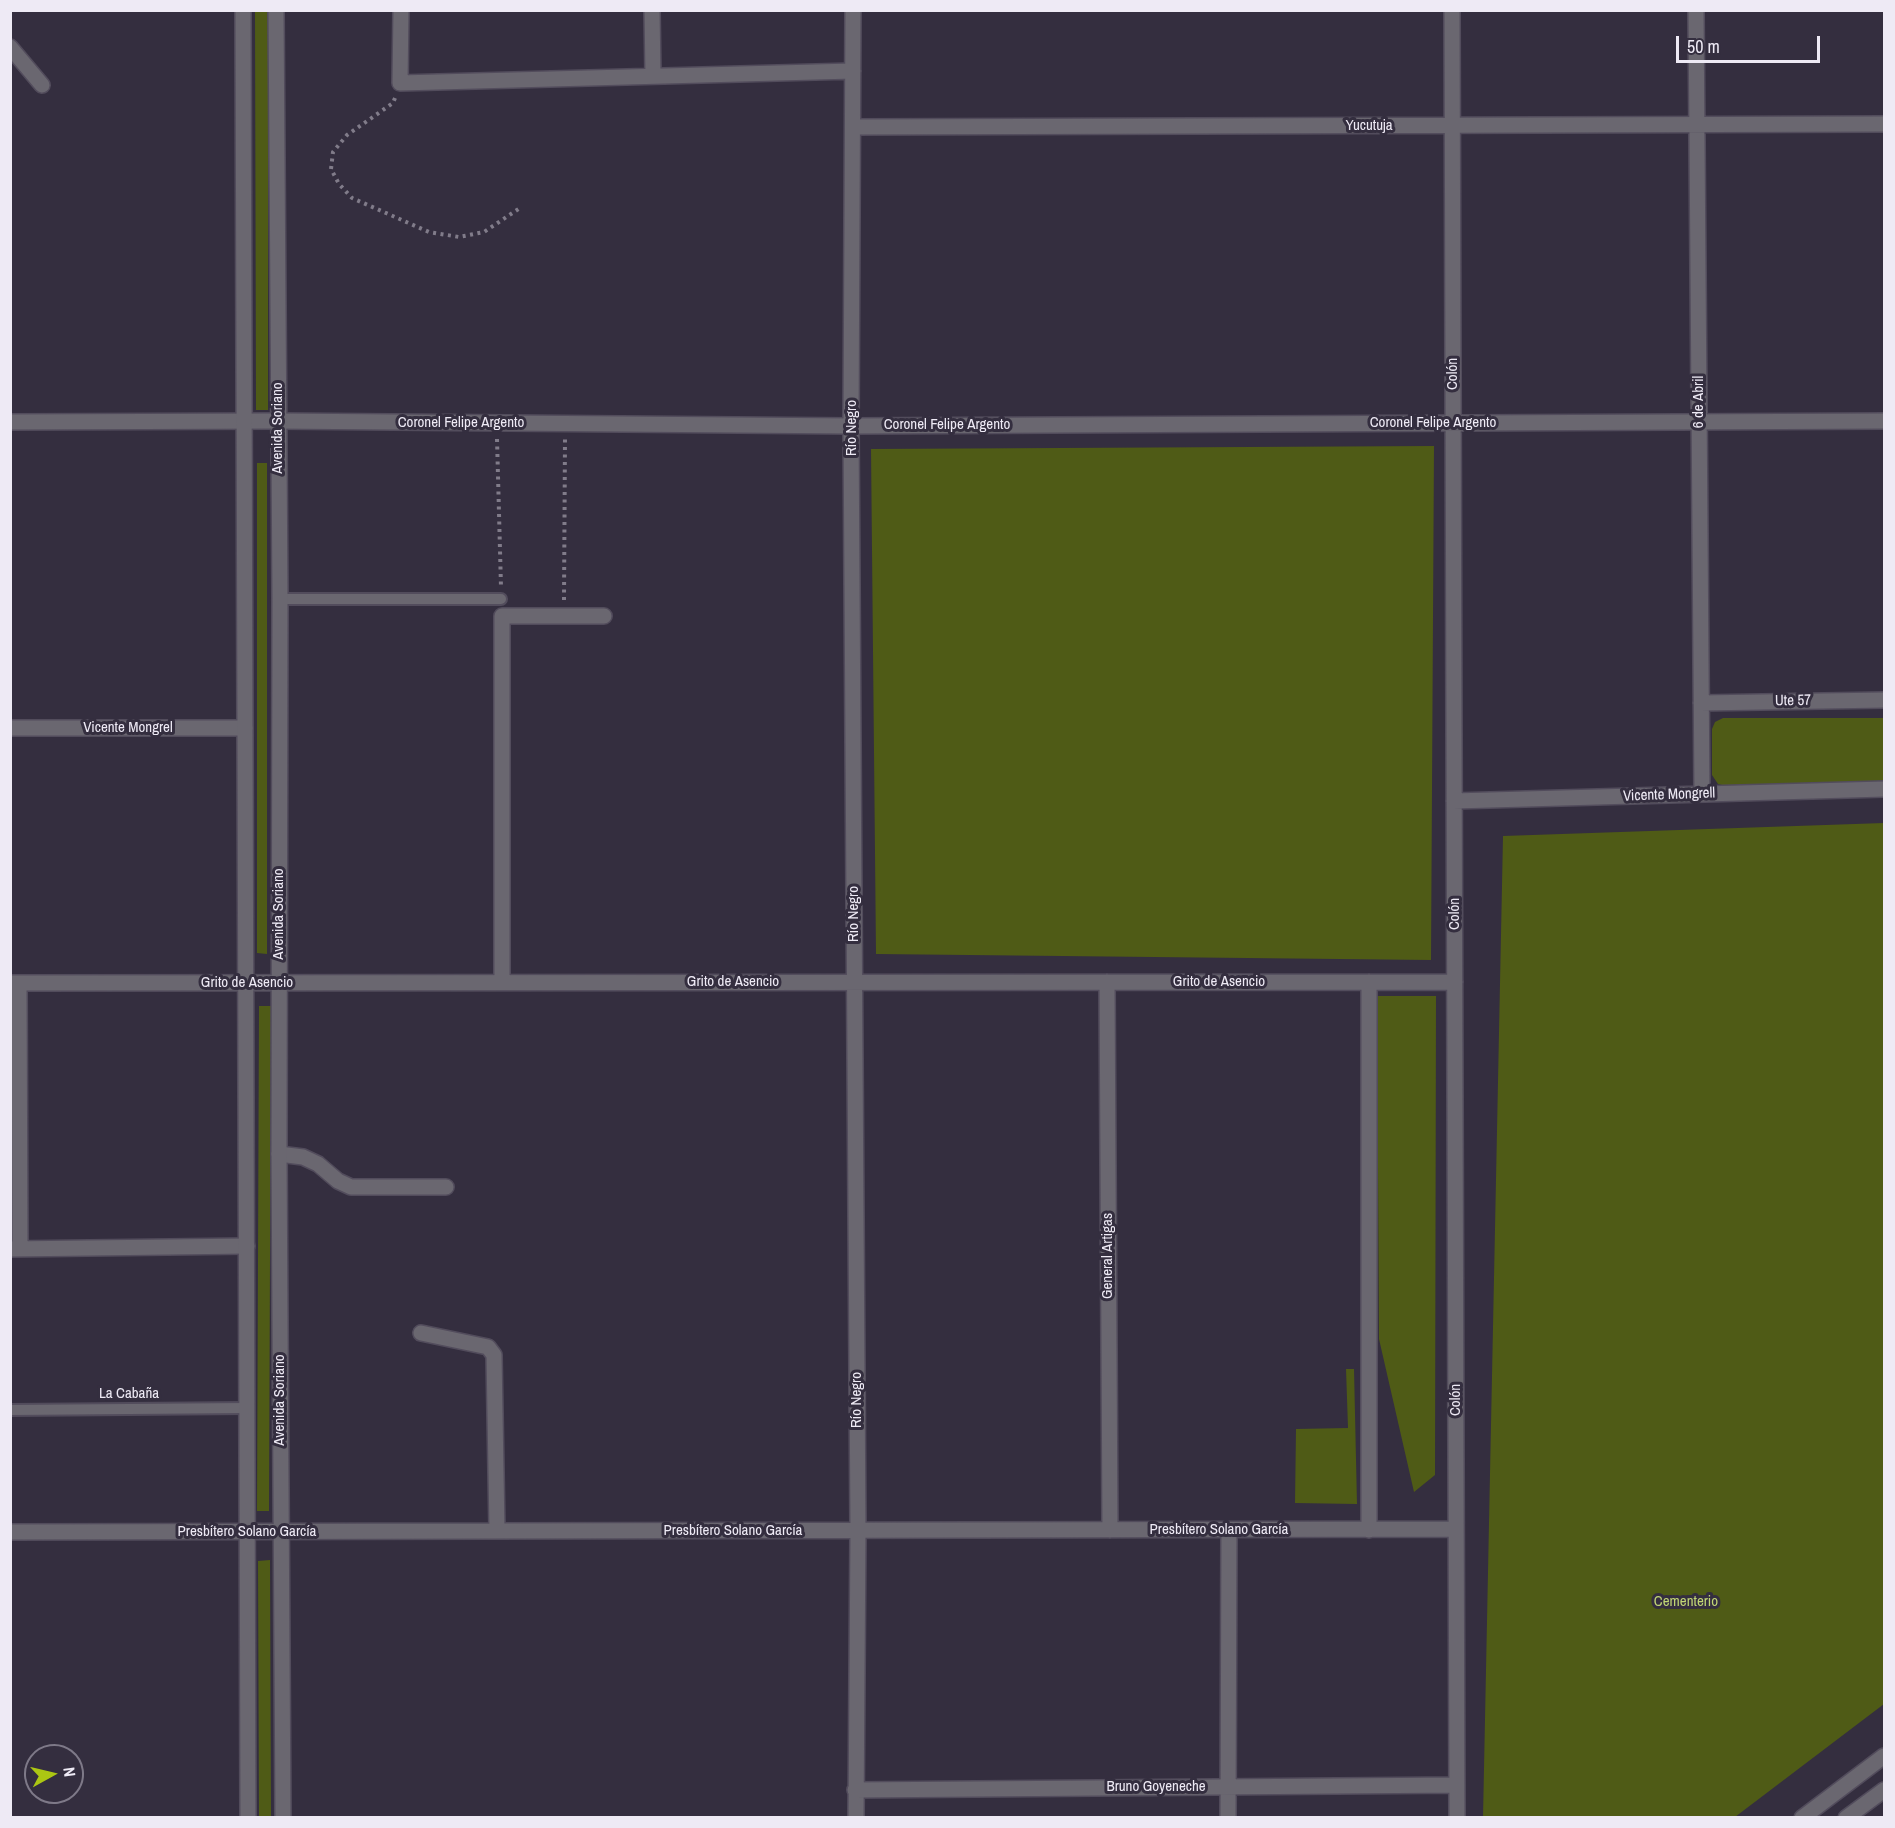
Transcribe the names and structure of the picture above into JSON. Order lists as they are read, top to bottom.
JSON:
{
  "streets": {
    "street": [
      "Yucutuja",
      "Colón",
      "6 de Abril",
      "Coronel Felipe Argento",
      "Avenida Soriano",
      "Río Negro",
      "Ute 57",
      "Vicente Mongrel",
      "Vicente Mongrell",
      "Grito de Asencio",
      "General Artigas",
      "Presbítero Solano García",
      "Bruno Goyeneche"
    ],
    "lane": ["La Cabaña"]
  },
  "crossings": [
    ["Yucutuja", "Colón"],
    ["Yucutuja", "6 de Abril"],
    ["Yucutuja", "Río Negro"],
    ["Colón", "Coronel Felipe Argento"],
    ["Colón", "Vicente Mongrell"],
    ["Colón", "Grito de Asencio"],
    ["Colón", "Presbítero Solano García"],
    ["Colón", "Bruno Goyeneche"],
    ["6 de Abril", "Coronel Felipe Argento"],
    ["6 de Abril", "Ute 57"],
    ["6 de Abril", "Vicente Mongrell"],
    ["Coronel Felipe Argento", "Avenida Soriano"],
    ["Coronel Felipe Argento", "Río Negro"],
    ["Avenida Soriano", "Grito de Asencio"],
    ["Avenida Soriano", "Presbítero Solano García"],
    ["Río Negro", "Grito de Asencio"],
    ["Río Negro", "Presbítero Solano García"],
    ["Río Negro", "Bruno Goyeneche"],
    ["Grito de Asencio", "General Artigas"],
    ["General Artigas", "Presbítero Solano García"]
  ],
  "parks": ["Cementerio"],
  "scale_bar": "50 m",
  "north": "right"
}
